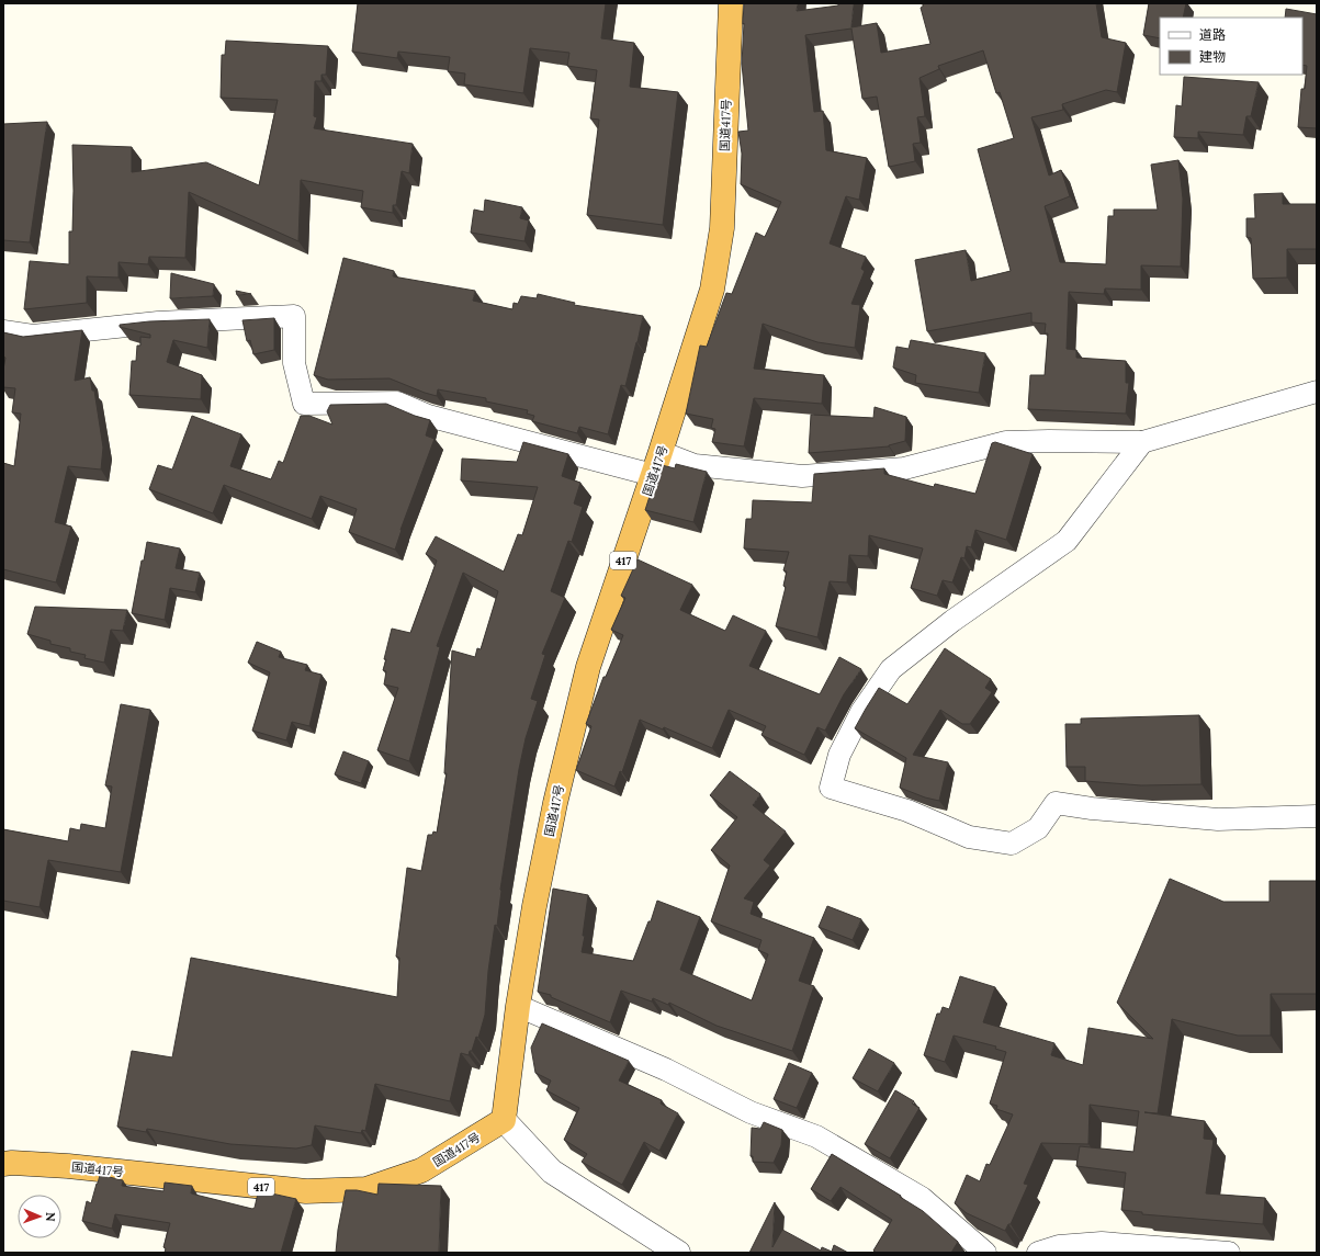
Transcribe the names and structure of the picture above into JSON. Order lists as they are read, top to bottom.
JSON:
{
  "streets": {
    "highway": ["国道417号", "417"]
  },
  "legend": ["道路", "建物"],
  "north": "right"
}
